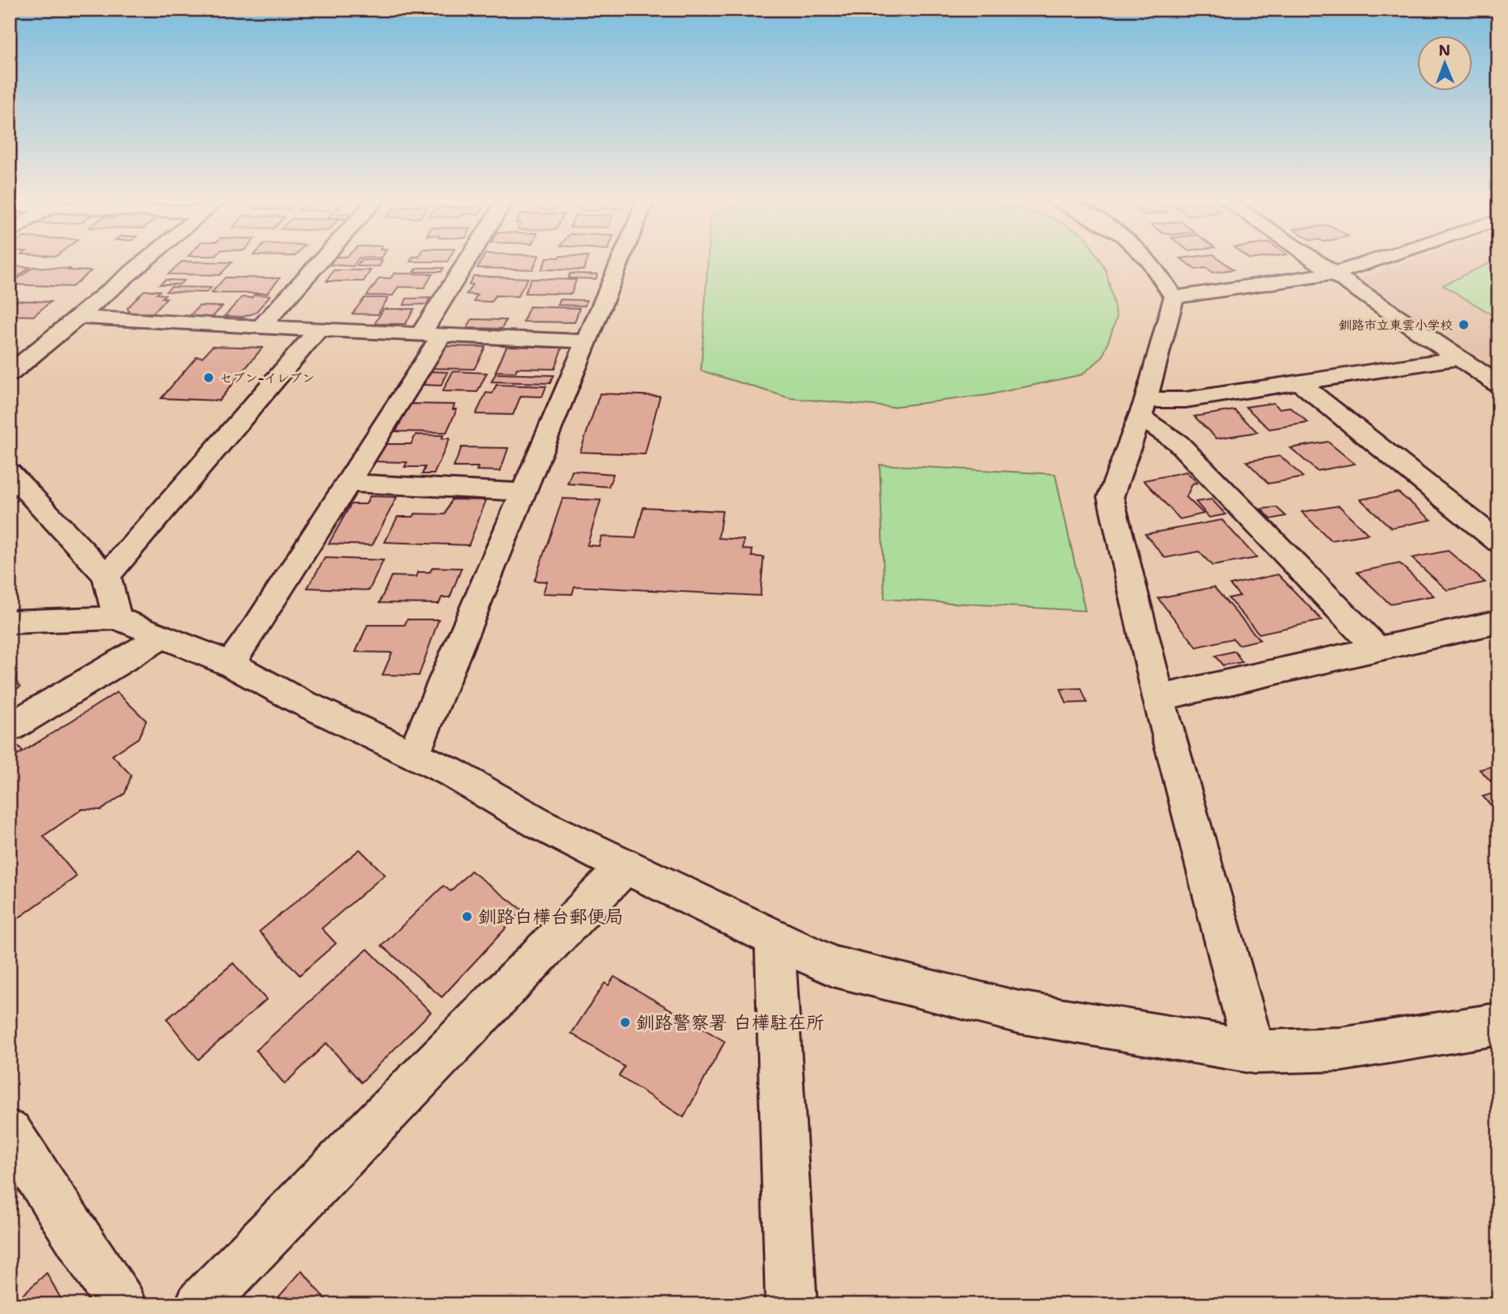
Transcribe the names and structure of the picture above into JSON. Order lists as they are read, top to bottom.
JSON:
{
  "places": [
    "釧路市立東雲小学校",
    "セブン-イレブン",
    "釧路白樺台郵便局",
    "釧路警察署 白樺駐在所"
  ],
  "north": "top"
}
